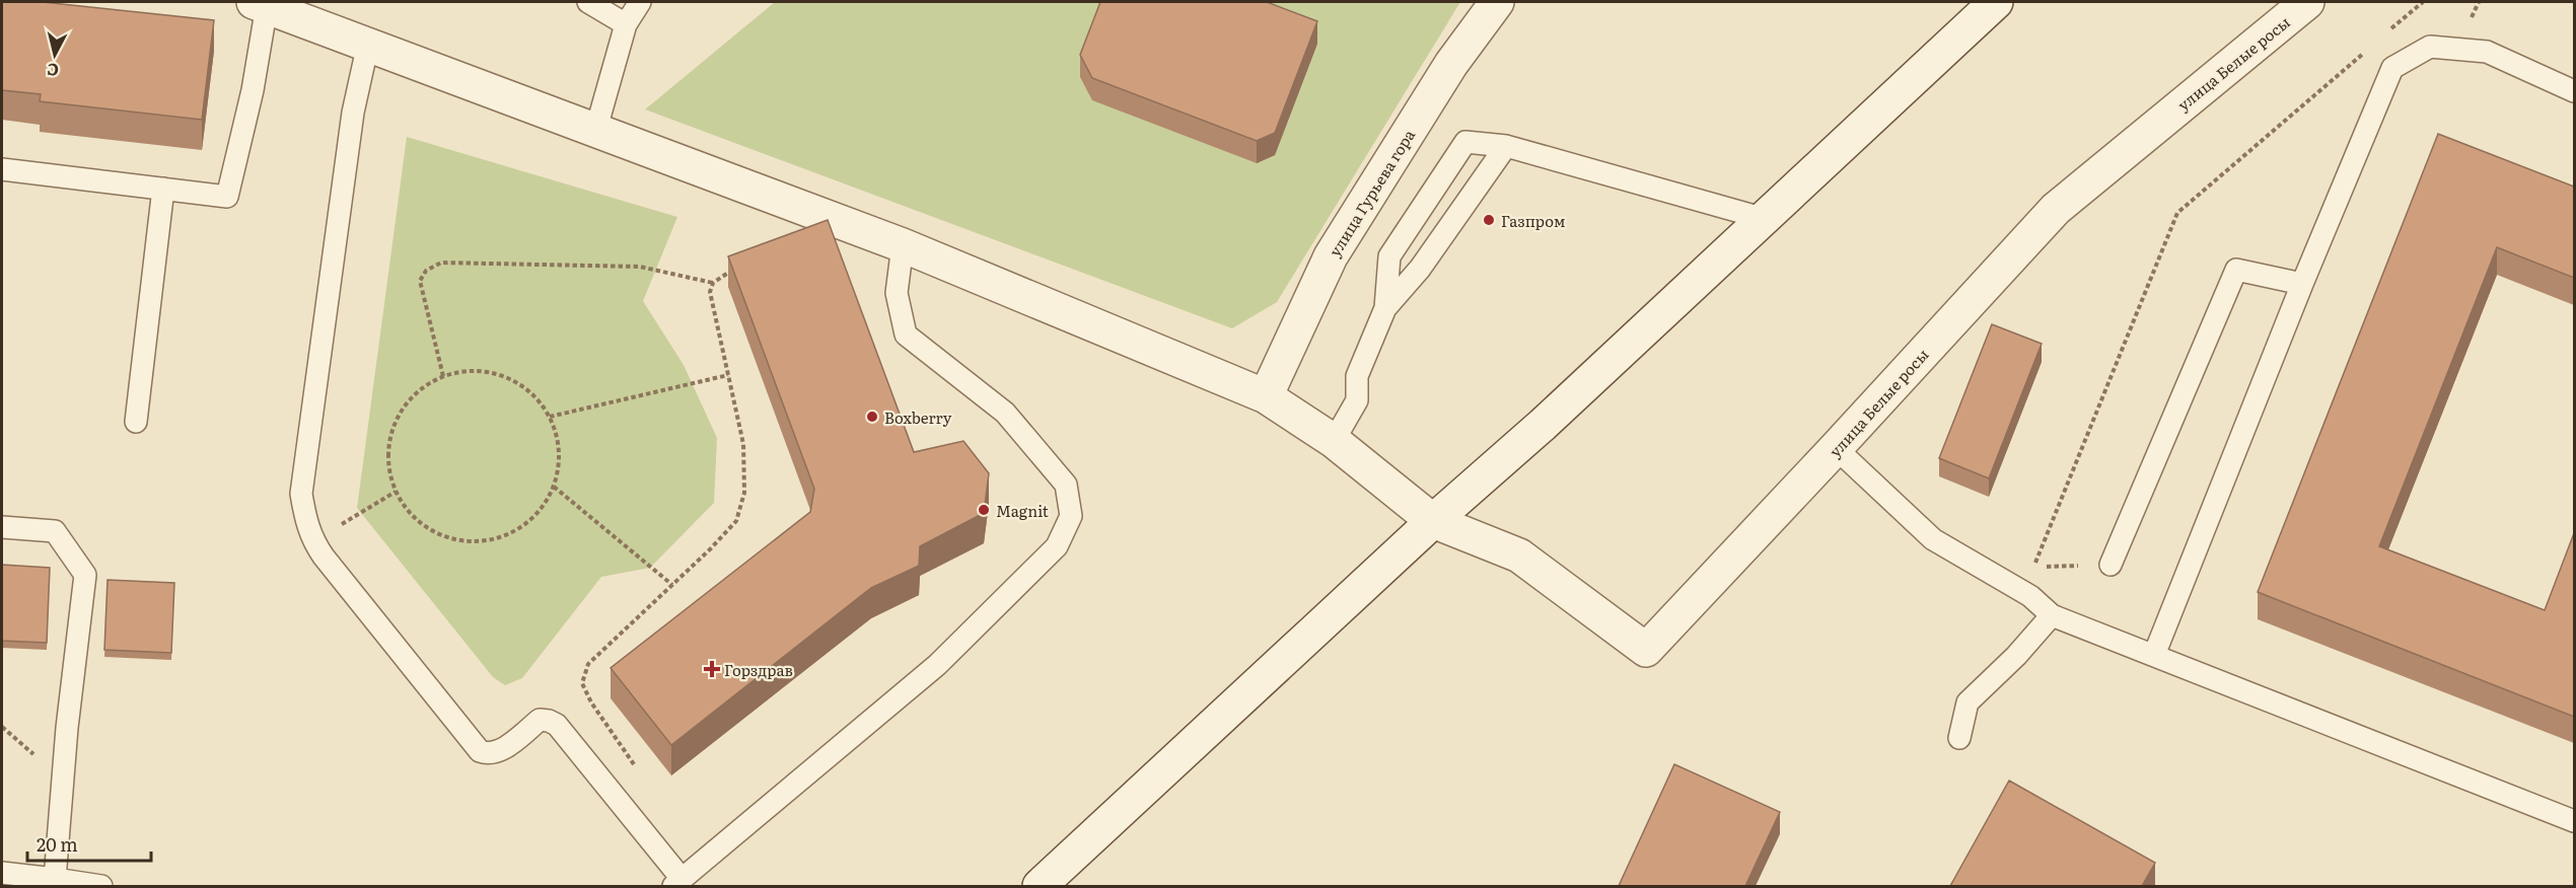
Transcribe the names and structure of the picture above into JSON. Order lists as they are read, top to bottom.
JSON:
{
  "streets": {
    "street": ["улица Белые росы", "улица Гурьева гора"]
  },
  "places": {
    "other": ["Газпром", "Boxberry", "Magnit"],
    "health": ["Горздрав"]
  },
  "scale_bar": "20 m",
  "north": "bottom"
}
